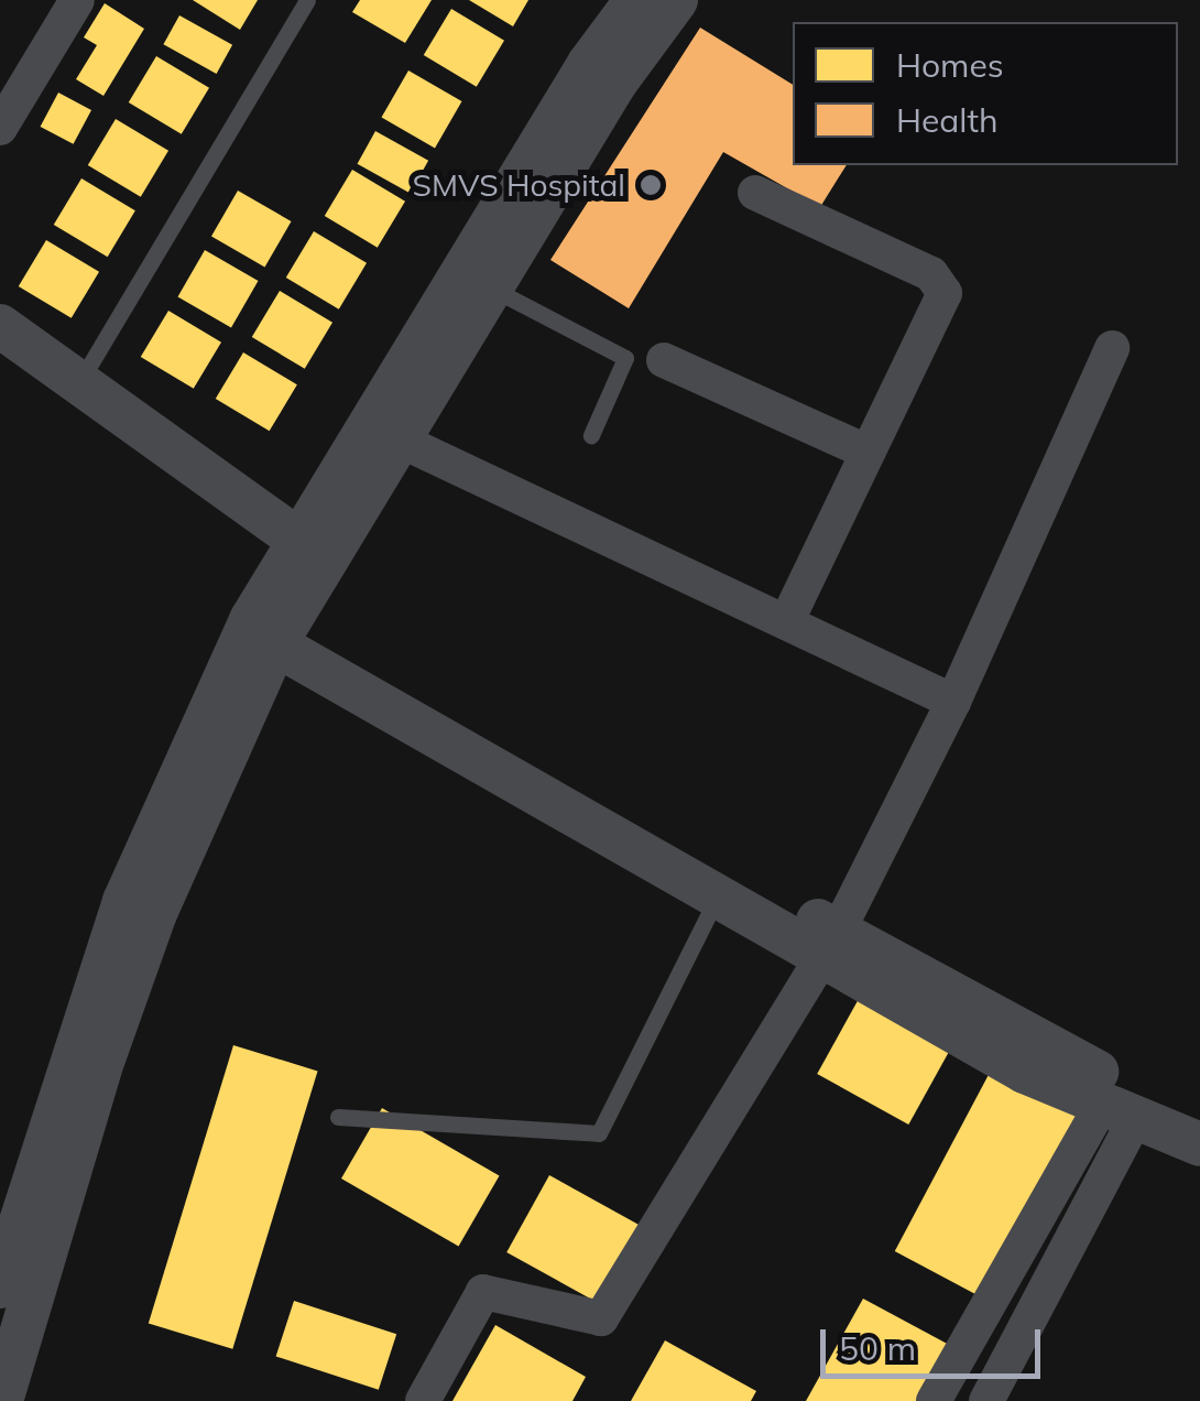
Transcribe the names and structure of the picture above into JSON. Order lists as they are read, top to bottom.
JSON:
{
  "places": ["SMVS Hospital"],
  "legend": ["Homes", "Health"],
  "scale_bar": "50 m"
}
